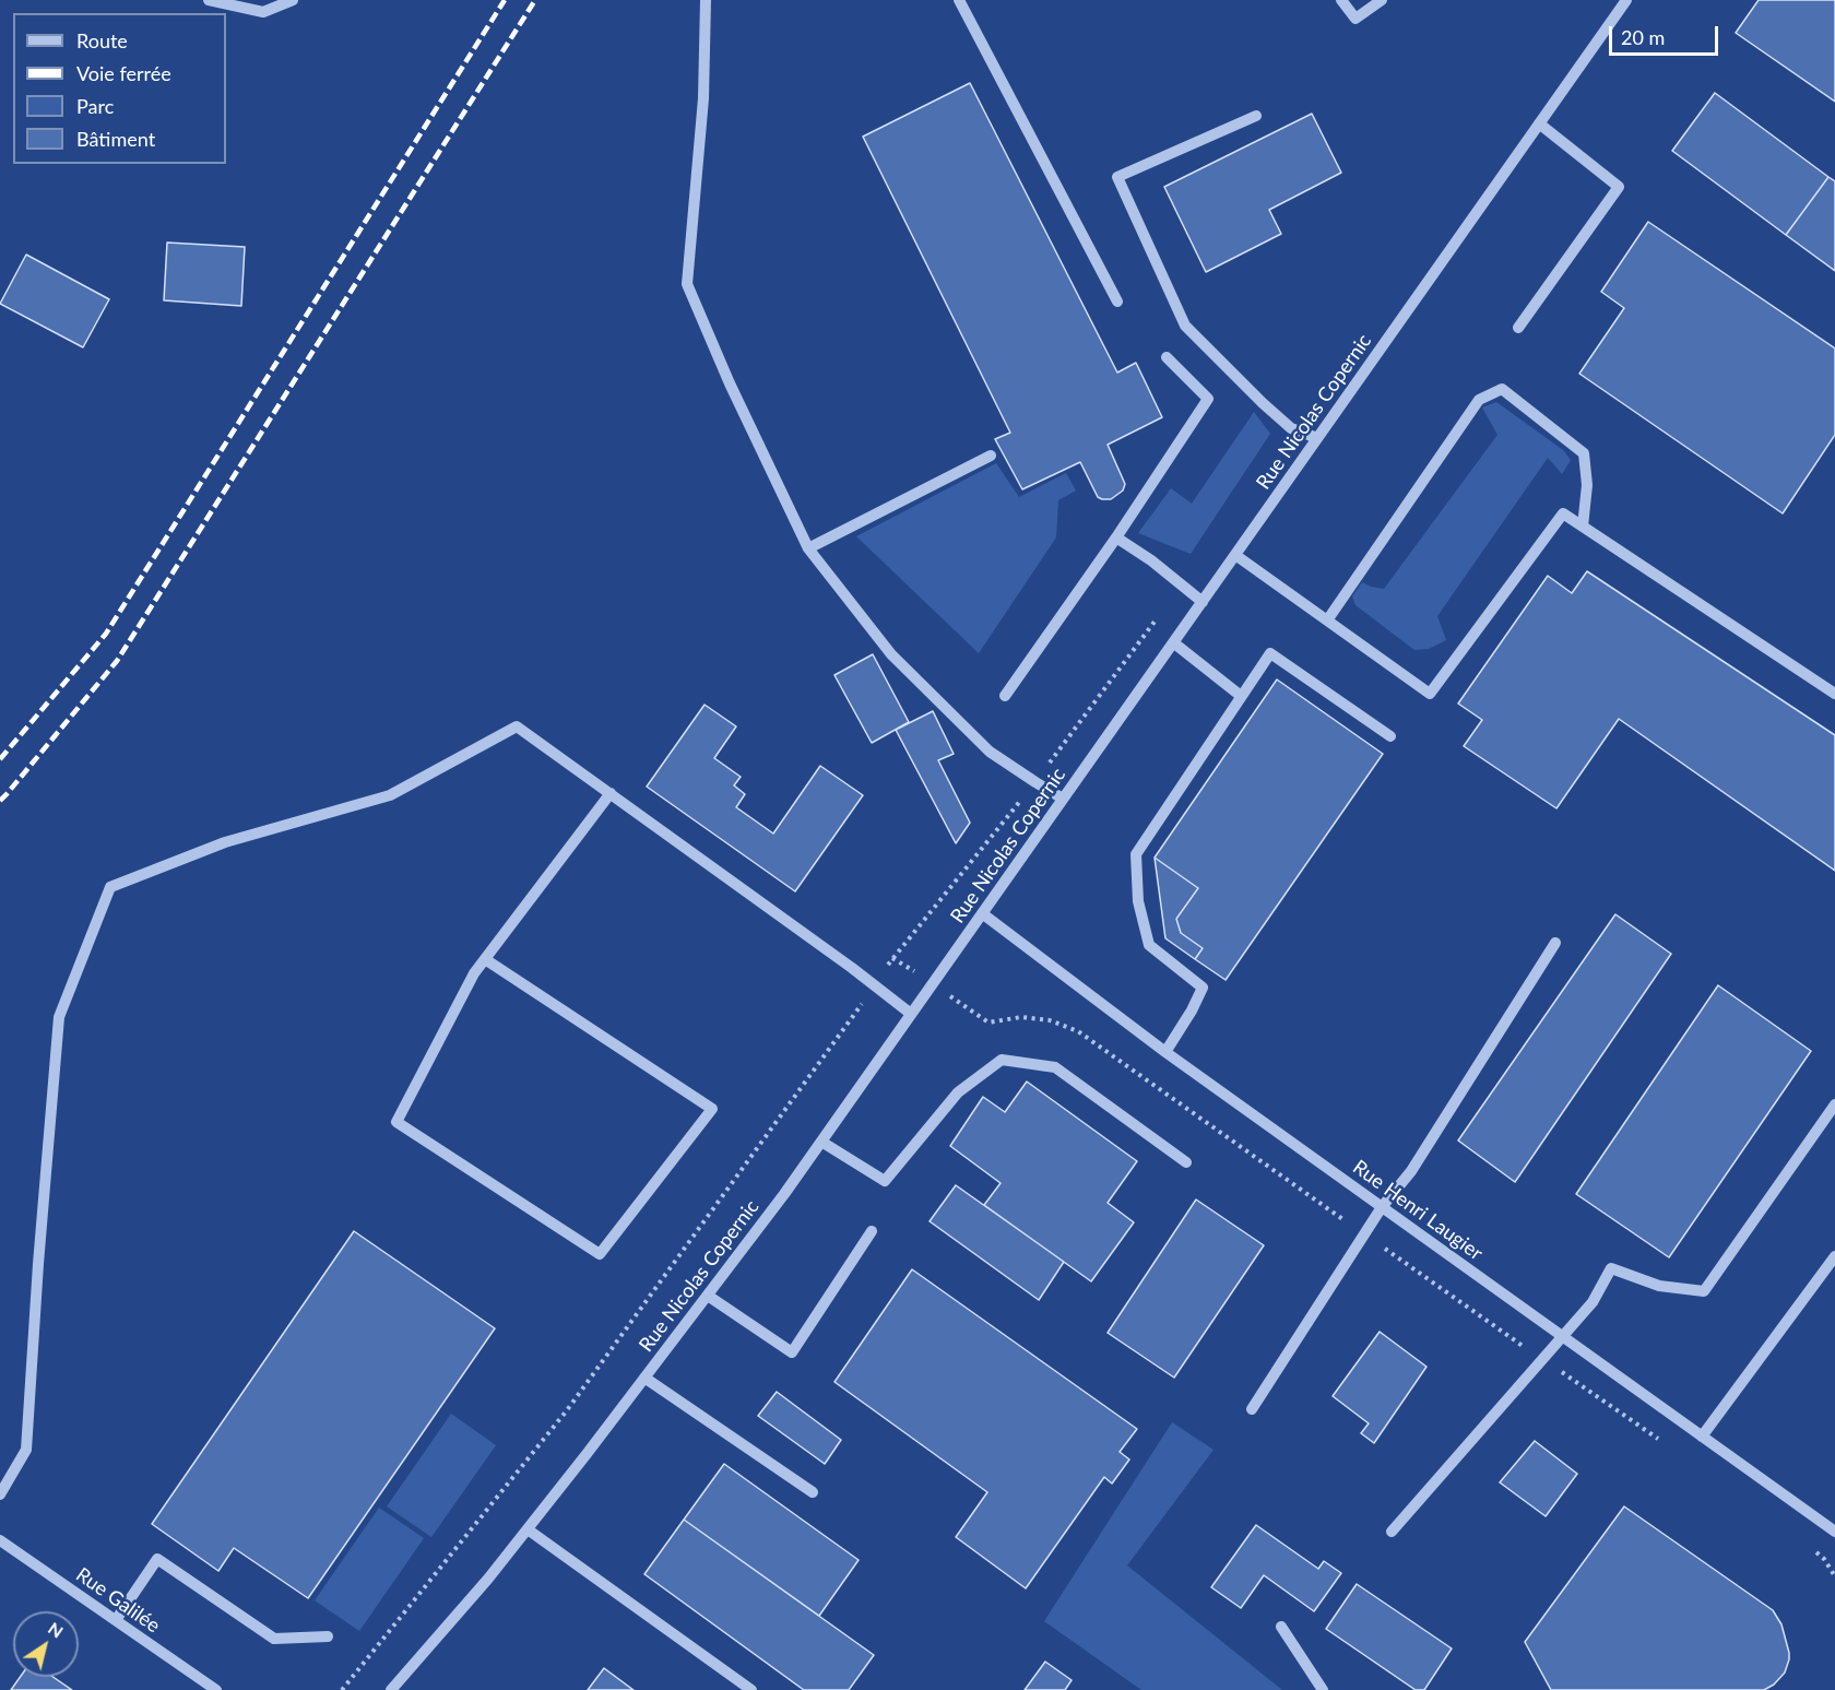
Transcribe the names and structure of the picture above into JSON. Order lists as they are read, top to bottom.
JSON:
{
  "streets": {
    "street": ["Rue Nicolas Copernic", "Rue Henri Laugier", "Rue Galilée"]
  },
  "crossings": [
    ["Rue Nicolas Copernic", "Rue Henri Laugier"]
  ],
  "legend": [
    "Route",
    "Voie ferrée",
    "Parc",
    "Bâtiment"
  ],
  "scale_bar": "20 m",
  "north": "top right"
}
